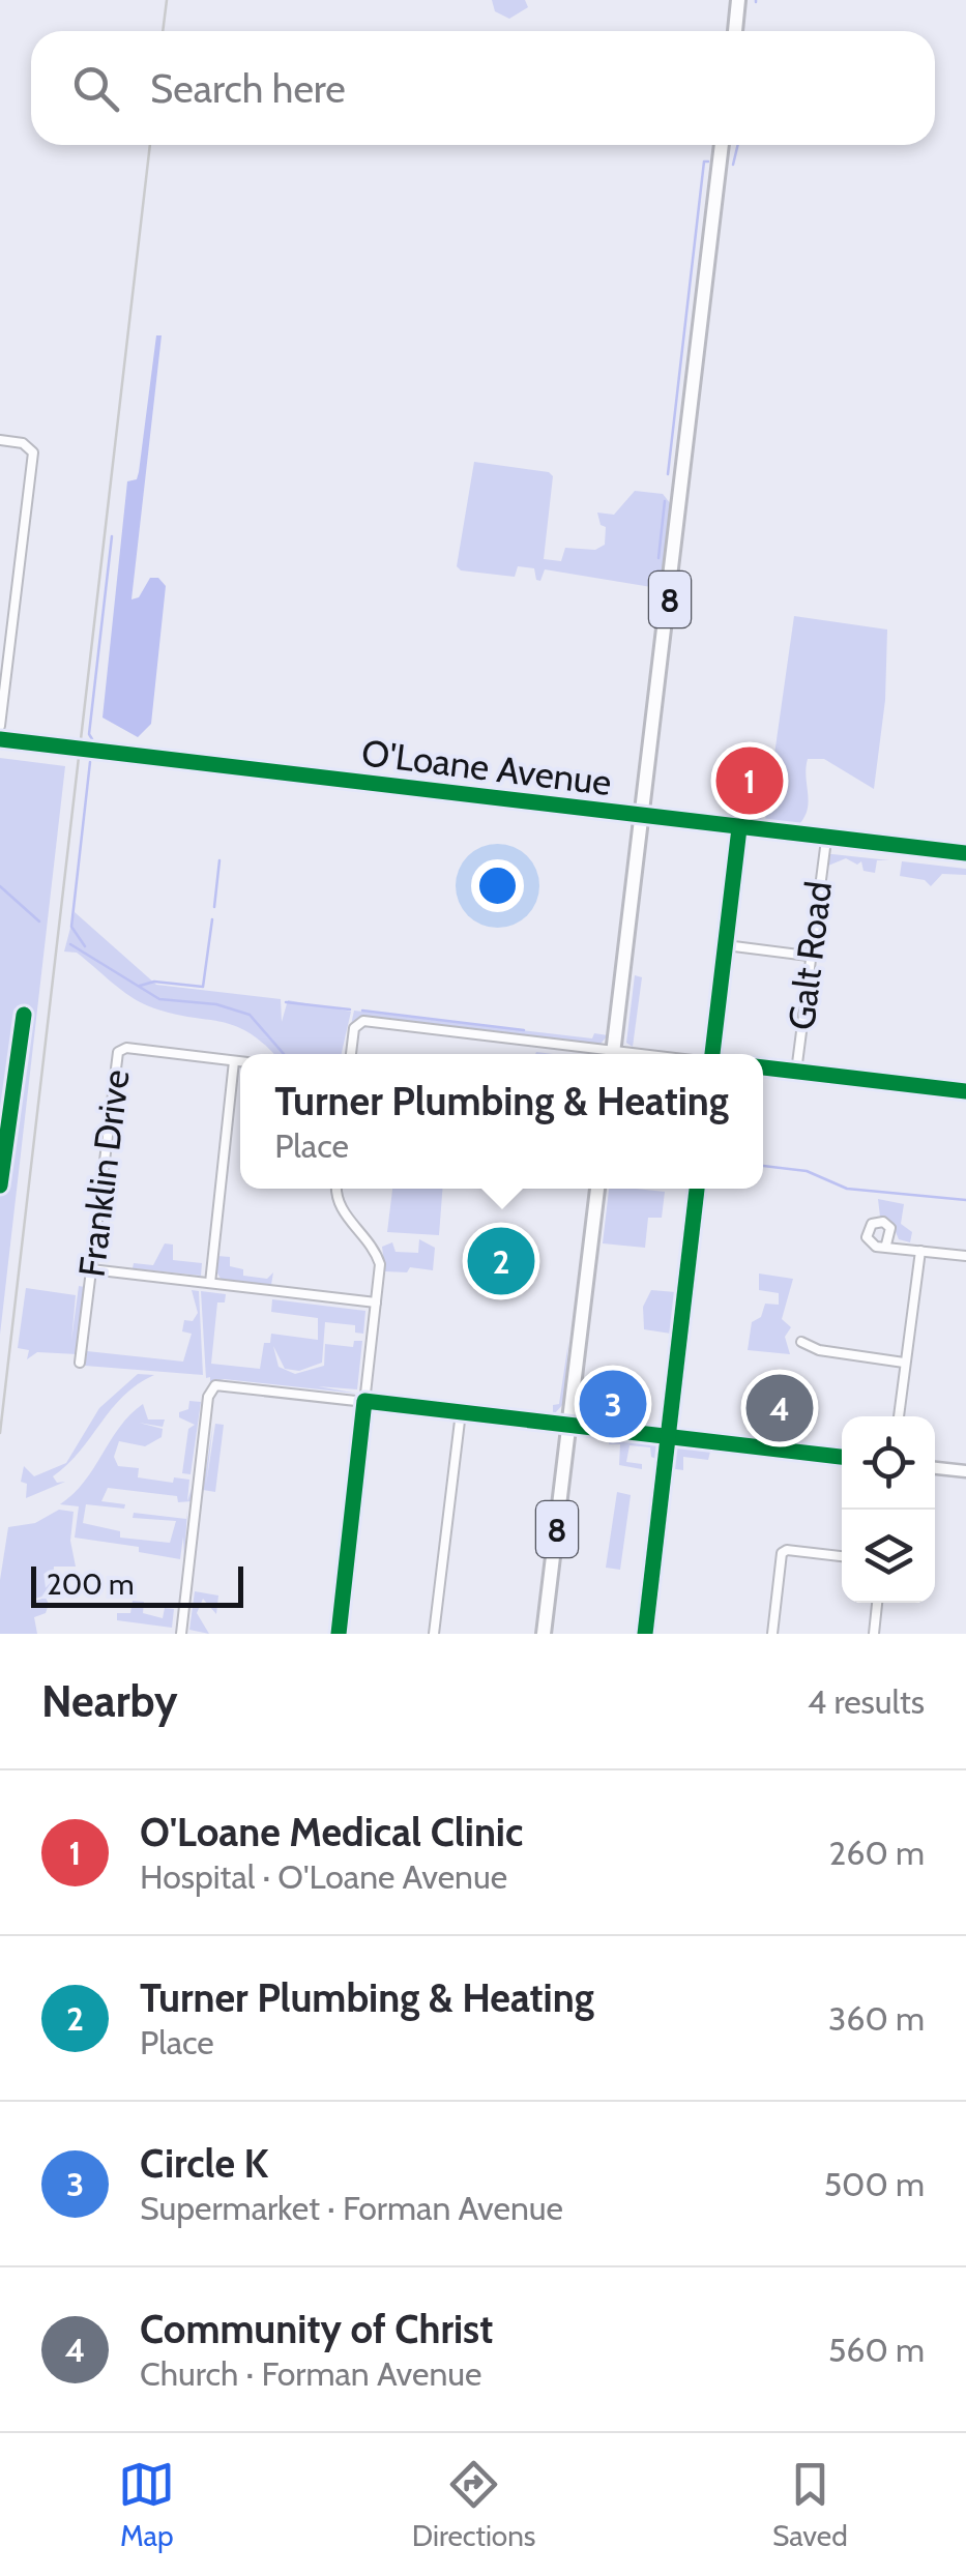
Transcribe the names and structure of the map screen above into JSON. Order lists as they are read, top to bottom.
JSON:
{
  "streets": {
    "main road": ["8", "O'Loane Avenue"],
    "street": ["Galt Road", "Franklin Drive"]
  },
  "crossings": [
    ["8", "O'Loane Avenue"],
    ["O'Loane Avenue", "Galt Road"]
  ],
  "scale_bar": "200 m",
  "page": {
    "search": "Search here",
    "pins": [
      "1",
      "2",
      "3",
      "4"
    ],
    "popup": ["Turner Plumbing & Heating", "Place"],
    "scale": "200 m",
    "heading": ["Nearby", "4 results"],
    "list": [
      {
        "mark": "1",
        "name": "O'Loane Medical Clinic",
        "note": "Hospital · O'Loane Avenue",
        "value": "260 m"
      },
      {
        "mark": "2",
        "name": "Turner Plumbing & Heating",
        "note": "Place",
        "value": "360 m"
      },
      {
        "mark": "3",
        "name": "Circle K",
        "note": "Supermarket · Forman Avenue",
        "value": "500 m"
      },
      {
        "mark": "4",
        "name": "Community of Christ",
        "note": "Church · Forman Avenue",
        "value": "560 m"
      }
    ],
    "nav": ["Map", "Directions", "Saved"]
  }
}
